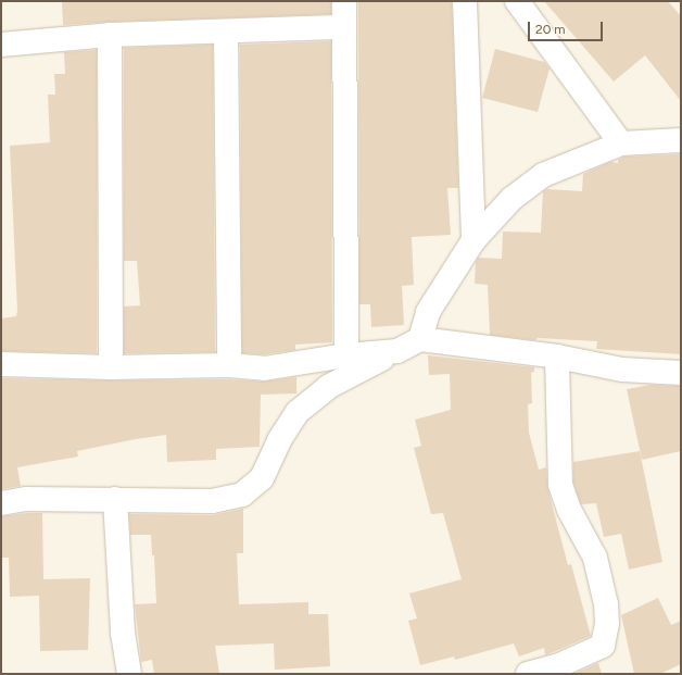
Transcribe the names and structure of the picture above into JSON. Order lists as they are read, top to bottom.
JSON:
{
  "scale_bar": "20 m"
}
